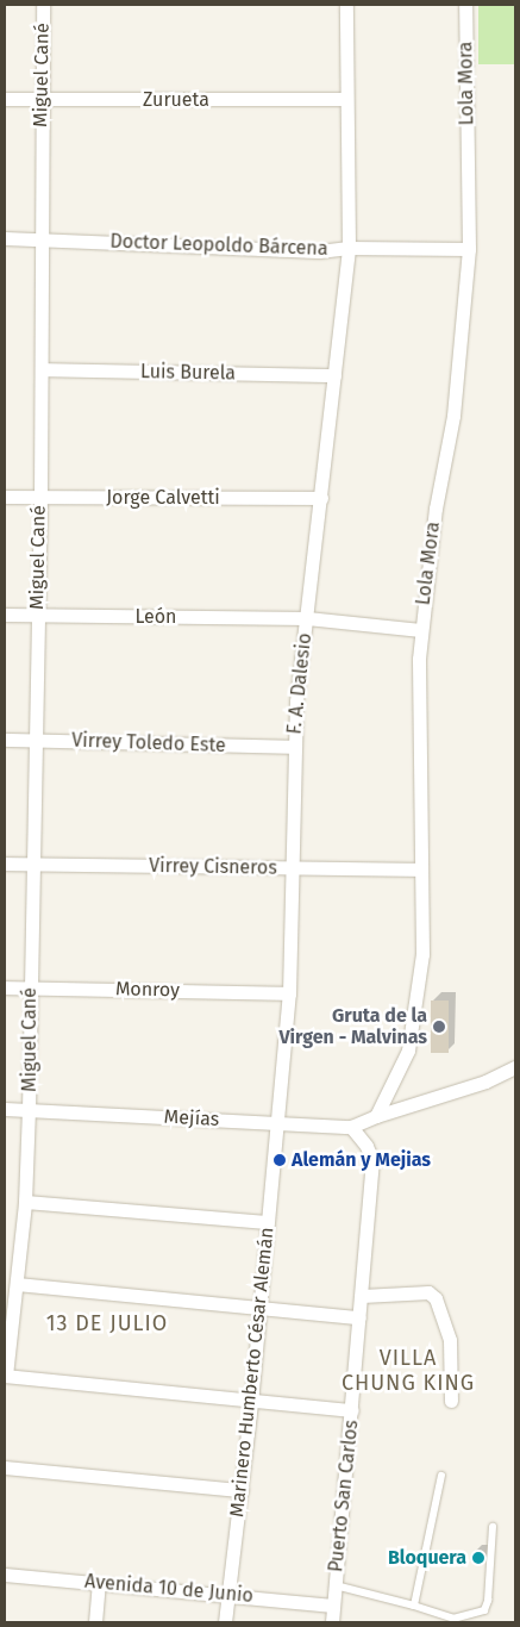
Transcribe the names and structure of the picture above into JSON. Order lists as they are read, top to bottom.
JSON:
{
  "streets": {
    "street": [
      "Miguel Cané",
      "Lola Mora",
      "Zurueta",
      "Doctor Leopoldo Bárcena",
      "Luis Burela",
      "Jorge Calvetti",
      "León",
      "F. A. Dalesio",
      "Virrey Toledo Este",
      "Virrey Cisneros",
      "Monroy",
      "Mejías",
      "Marinero Humberto César Alemán",
      "Puerto San Carlos",
      "Avenida 10 de Junio"
    ]
  },
  "crossings": [
    ["Miguel Cané", "Zurueta"],
    ["Miguel Cané", "Doctor Leopoldo Bárcena"],
    ["Miguel Cané", "Luis Burela"],
    ["Miguel Cané", "Jorge Calvetti"],
    ["Miguel Cané", "León"],
    ["Miguel Cané", "Virrey Toledo Este"],
    ["Miguel Cané", "Virrey Cisneros"],
    ["Miguel Cané", "Monroy"],
    ["Miguel Cané", "Mejías"],
    ["Lola Mora", "Doctor Leopoldo Bárcena"],
    ["Lola Mora", "León"],
    ["Lola Mora", "Virrey Cisneros"],
    ["Lola Mora", "Mejías"],
    ["Zurueta", "F. A. Dalesio"],
    ["Doctor Leopoldo Bárcena", "F. A. Dalesio"],
    ["Luis Burela", "F. A. Dalesio"],
    ["Jorge Calvetti", "F. A. Dalesio"],
    ["León", "F. A. Dalesio"],
    ["F. A. Dalesio", "Virrey Toledo Este"],
    ["F. A. Dalesio", "Virrey Cisneros"],
    ["F. A. Dalesio", "Monroy"],
    ["F. A. Dalesio", "Mejías"],
    ["F. A. Dalesio", "Marinero Humberto César Alemán"],
    ["Mejías", "Marinero Humberto César Alemán"],
    ["Mejías", "Puerto San Carlos"],
    ["Marinero Humberto César Alemán", "Avenida 10 de Junio"],
    ["Puerto San Carlos", "Avenida 10 de Junio"]
  ],
  "districts": ["13 DE JULIO", "VILLA CHUNG KING"],
  "places": ["Gruta de la Virgen - Malvinas", "Alemán y Mejias", "Bloquera"]
}
